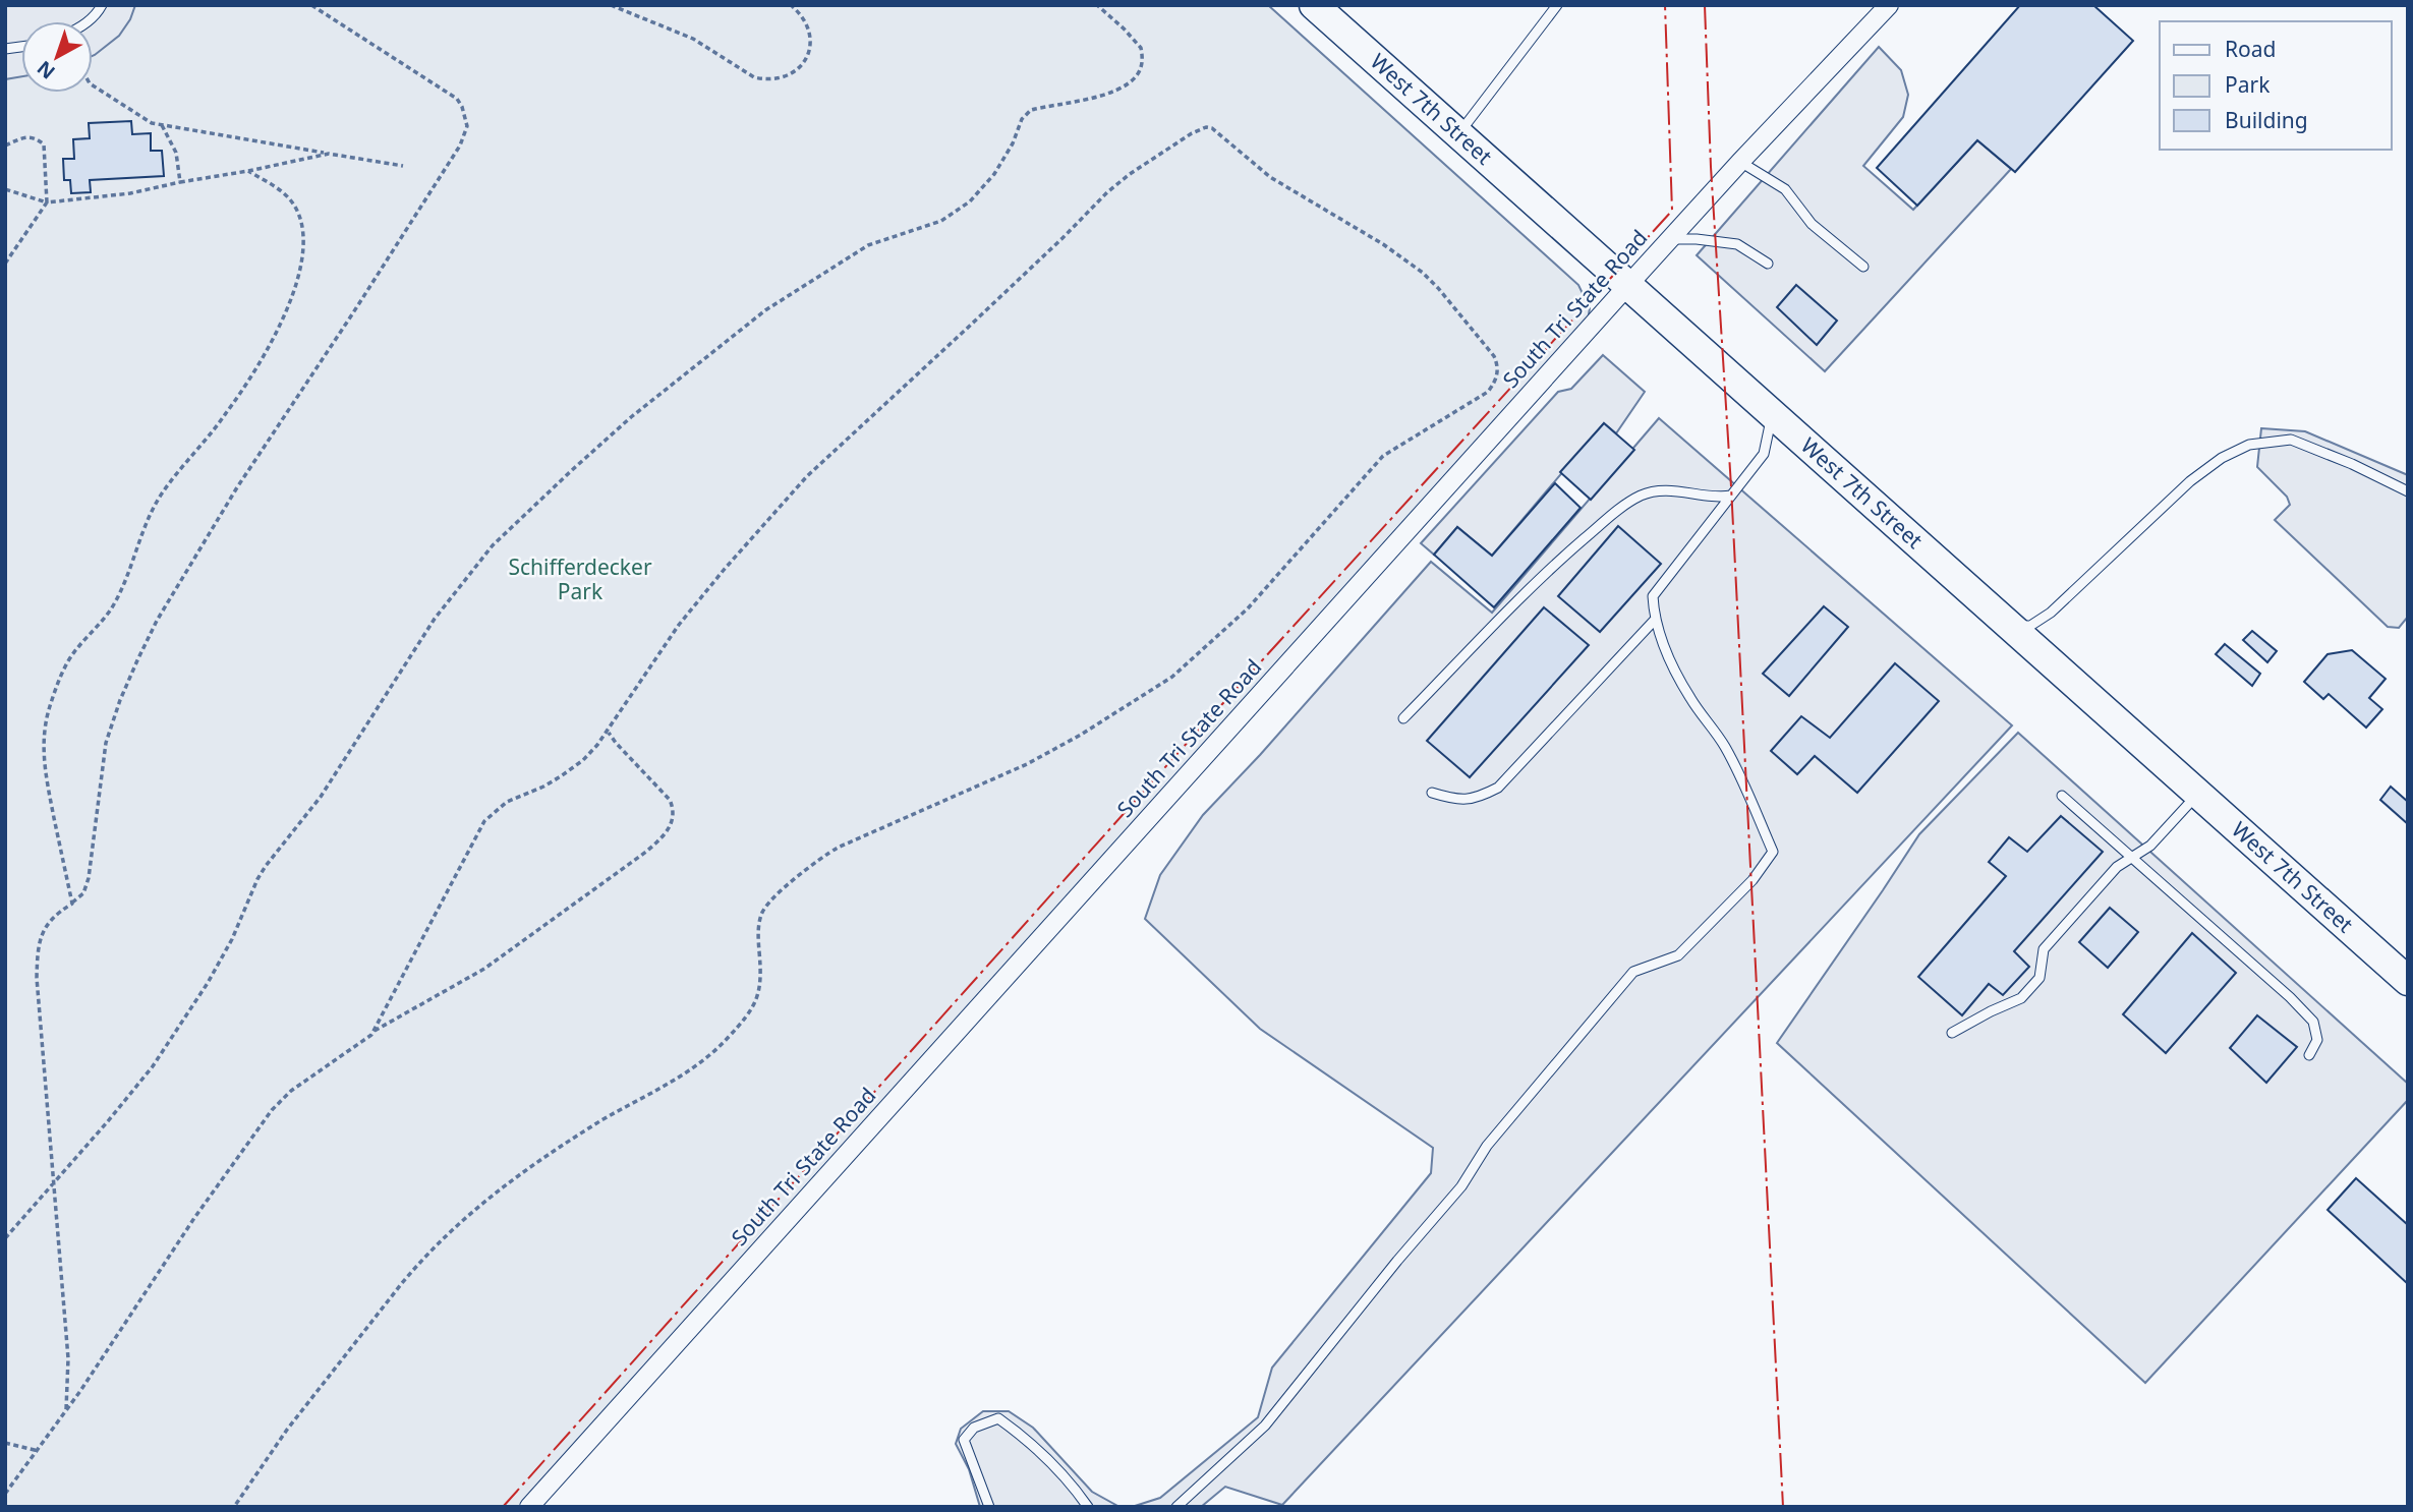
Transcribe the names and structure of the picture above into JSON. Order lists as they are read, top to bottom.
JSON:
{
  "streets": {
    "main road": ["West 7th Street"],
    "street": ["South Tri State Road"]
  },
  "crossings": [
    ["West 7th Street", "South Tri State Road"]
  ],
  "parks": ["Schifferdecker Park"],
  "legend": ["Road", "Park", "Building"],
  "north": "bottom left"
}
